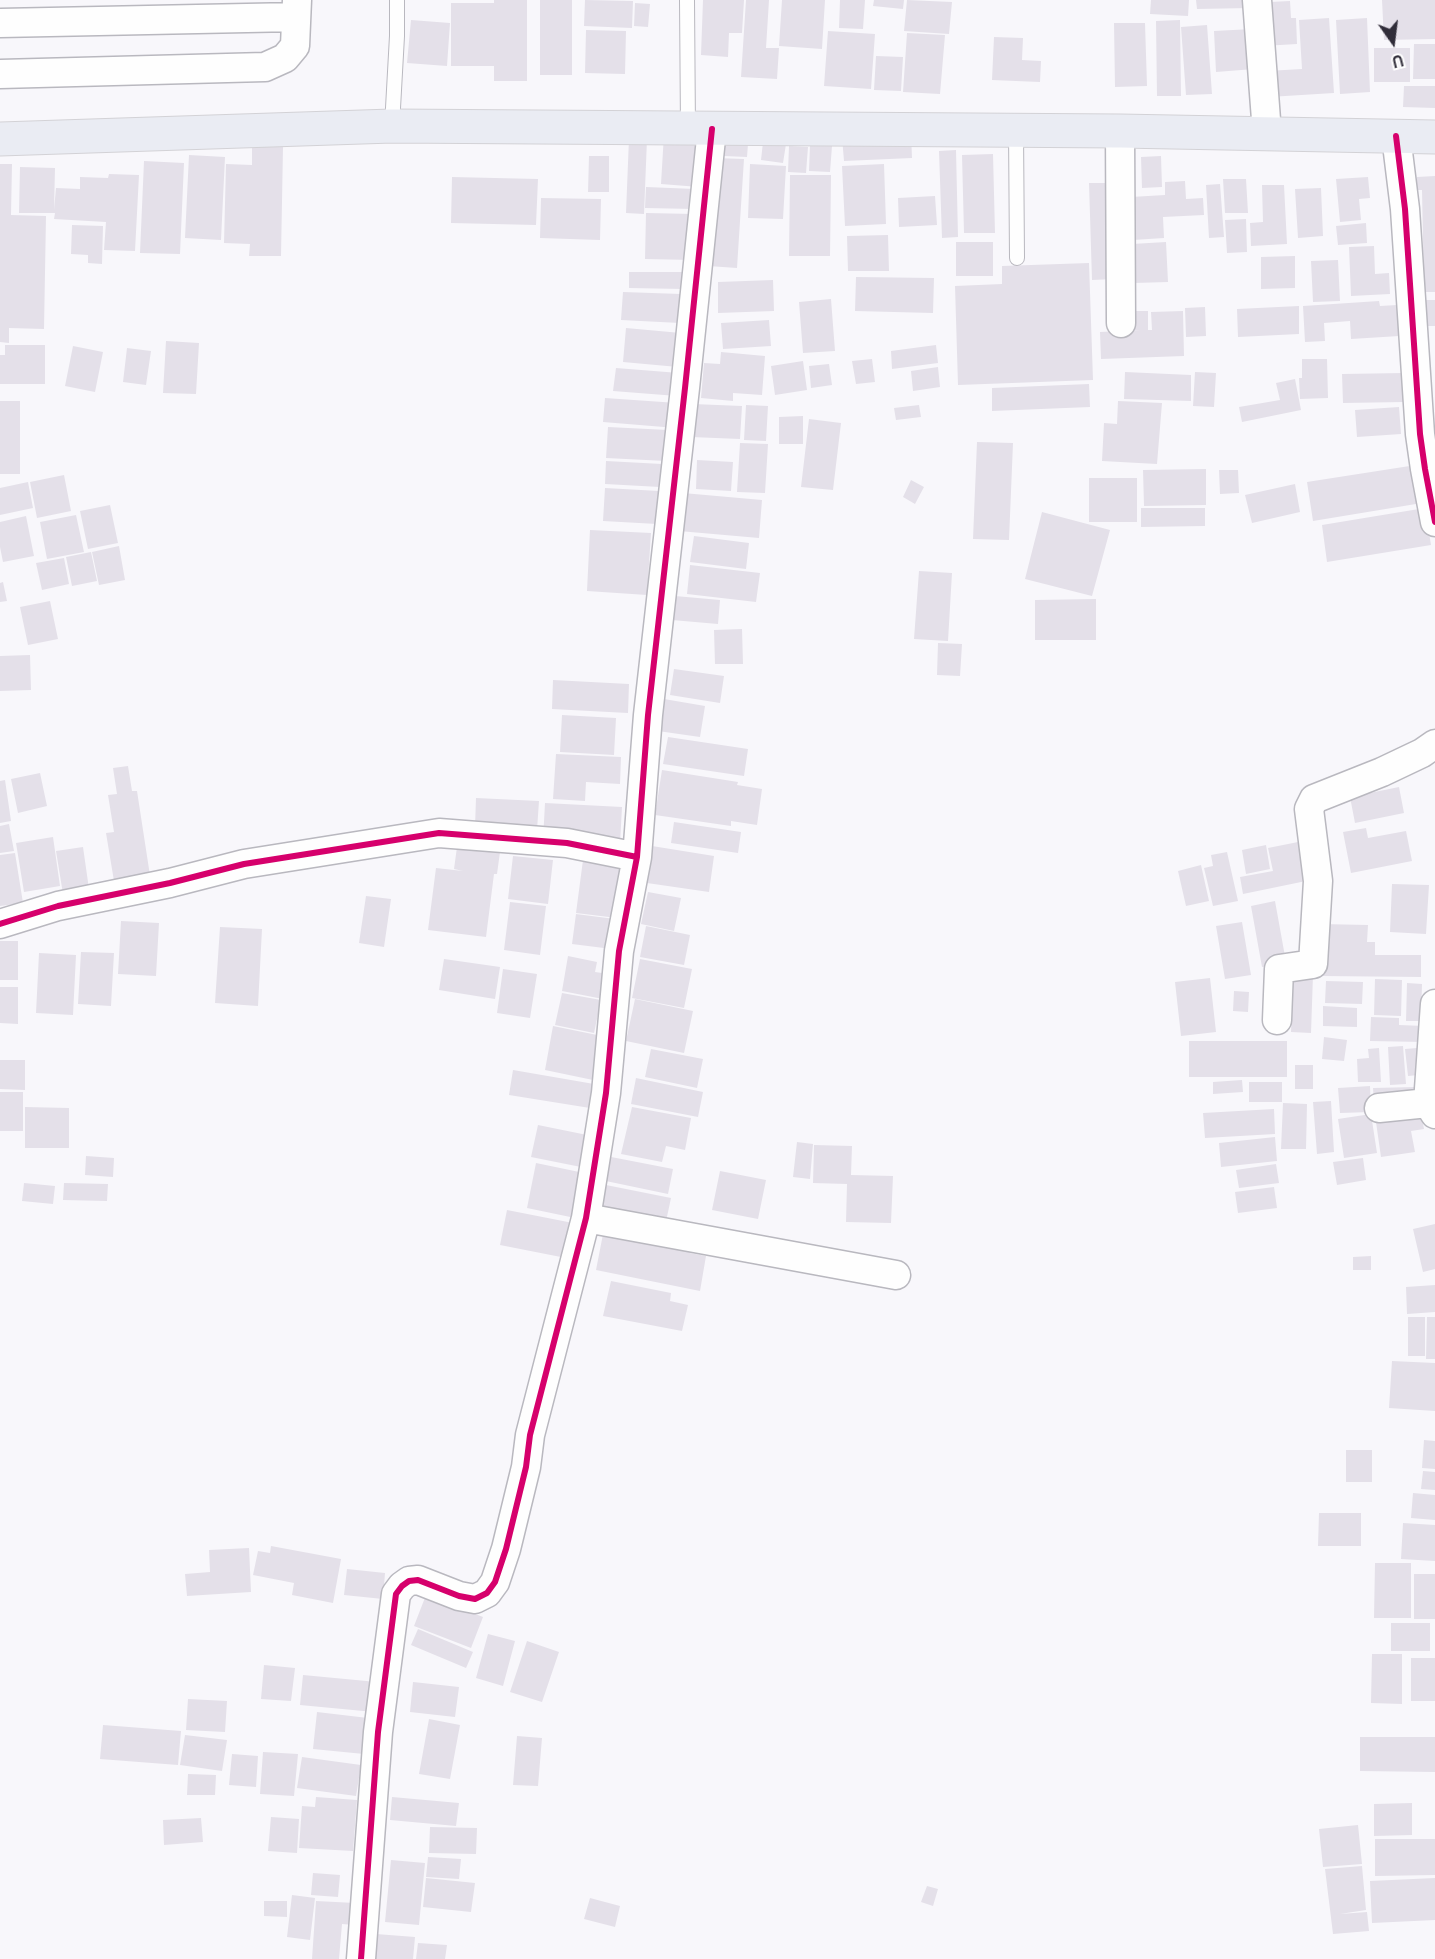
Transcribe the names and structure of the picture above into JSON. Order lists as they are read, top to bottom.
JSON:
{
  "north": "bottom"
}
